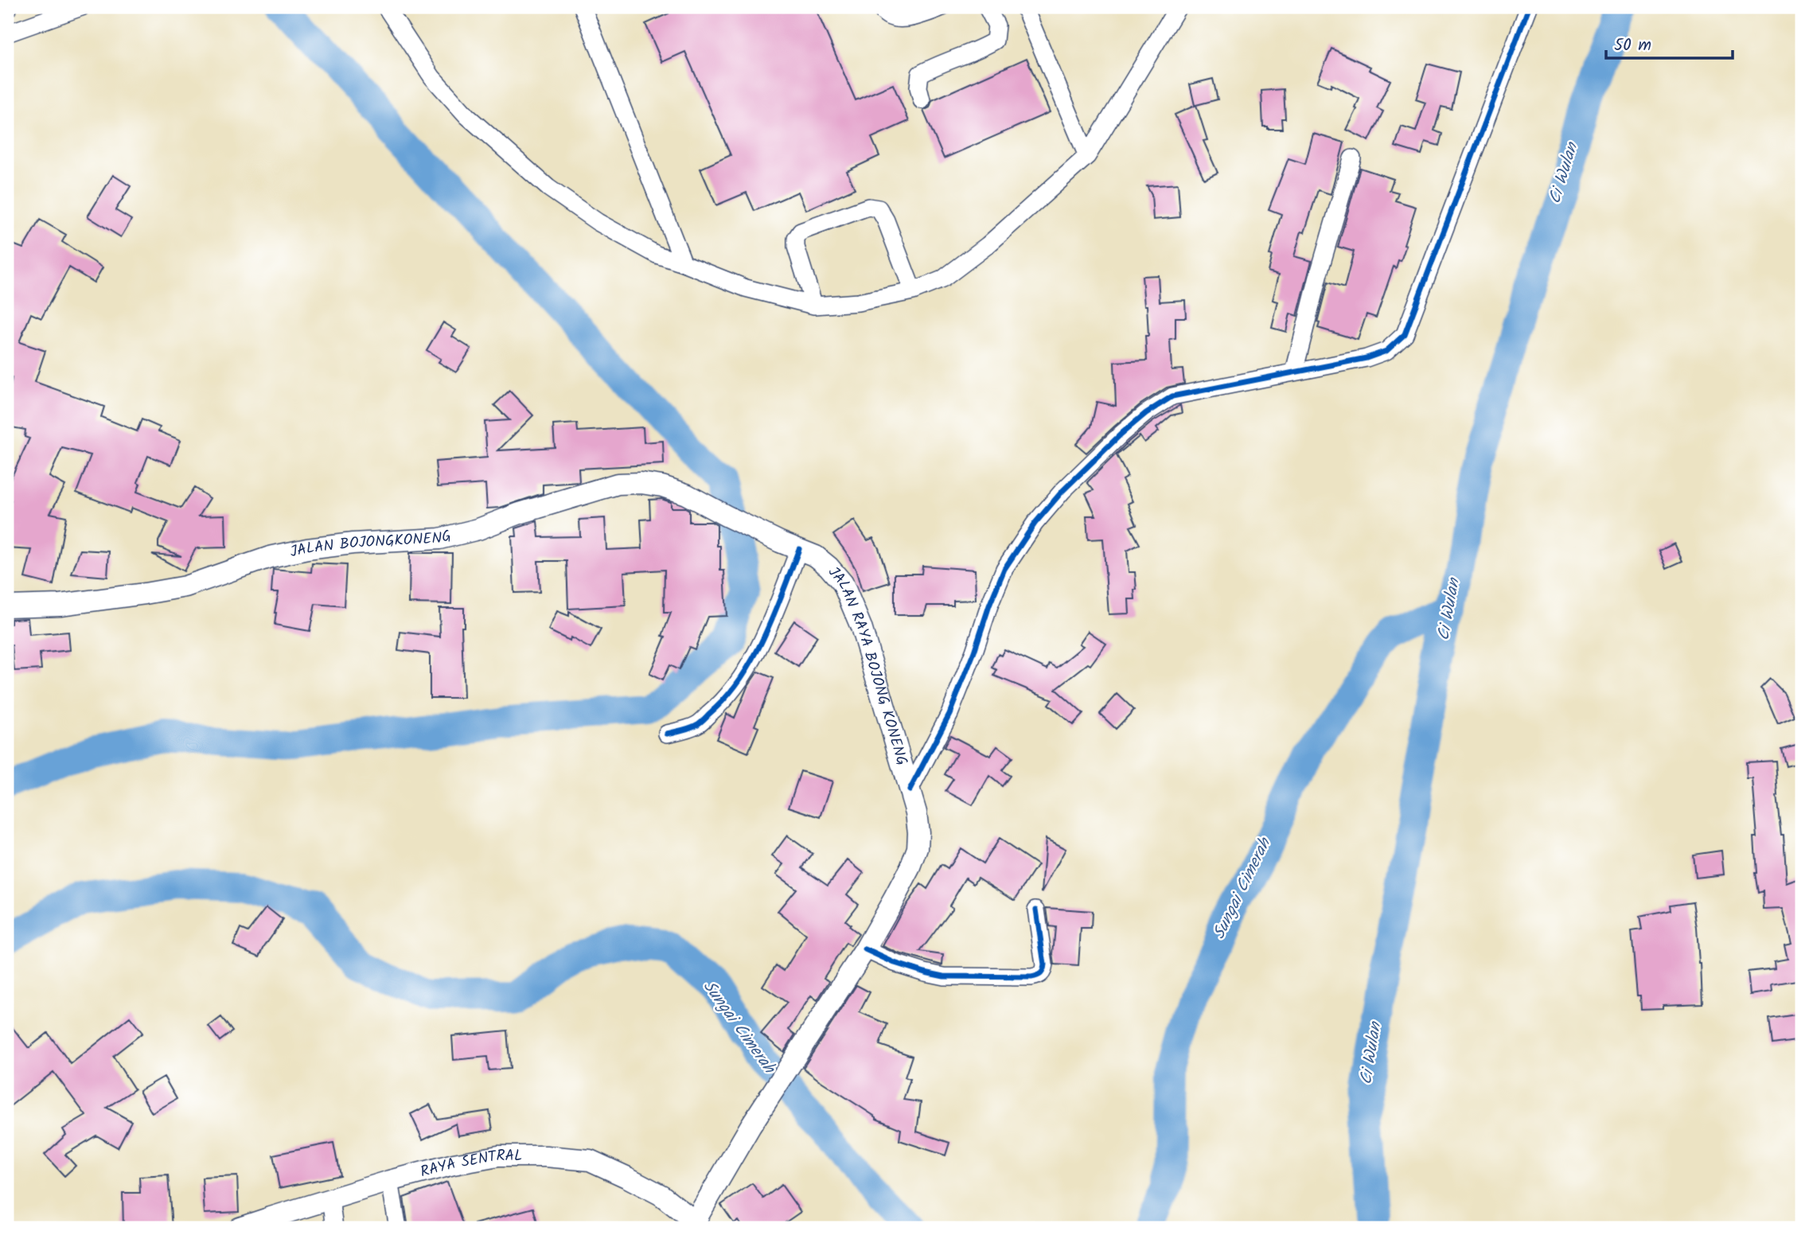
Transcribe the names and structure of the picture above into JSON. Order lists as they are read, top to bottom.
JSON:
{
  "streets": {
    "main road": ["JALAN BOJONGKONENG", "JALAN RAYA BOJONG KONENG", "RAYA SENTRAL"]
  },
  "crossings": [
    ["JALAN BOJONGKONENG", "JALAN RAYA BOJONG KONENG"],
    ["JALAN RAYA BOJONG KONENG", "RAYA SENTRAL"]
  ],
  "water": ["Ci Wulan", "Sungai Cimerah"],
  "scale_bar": "50 m"
}
